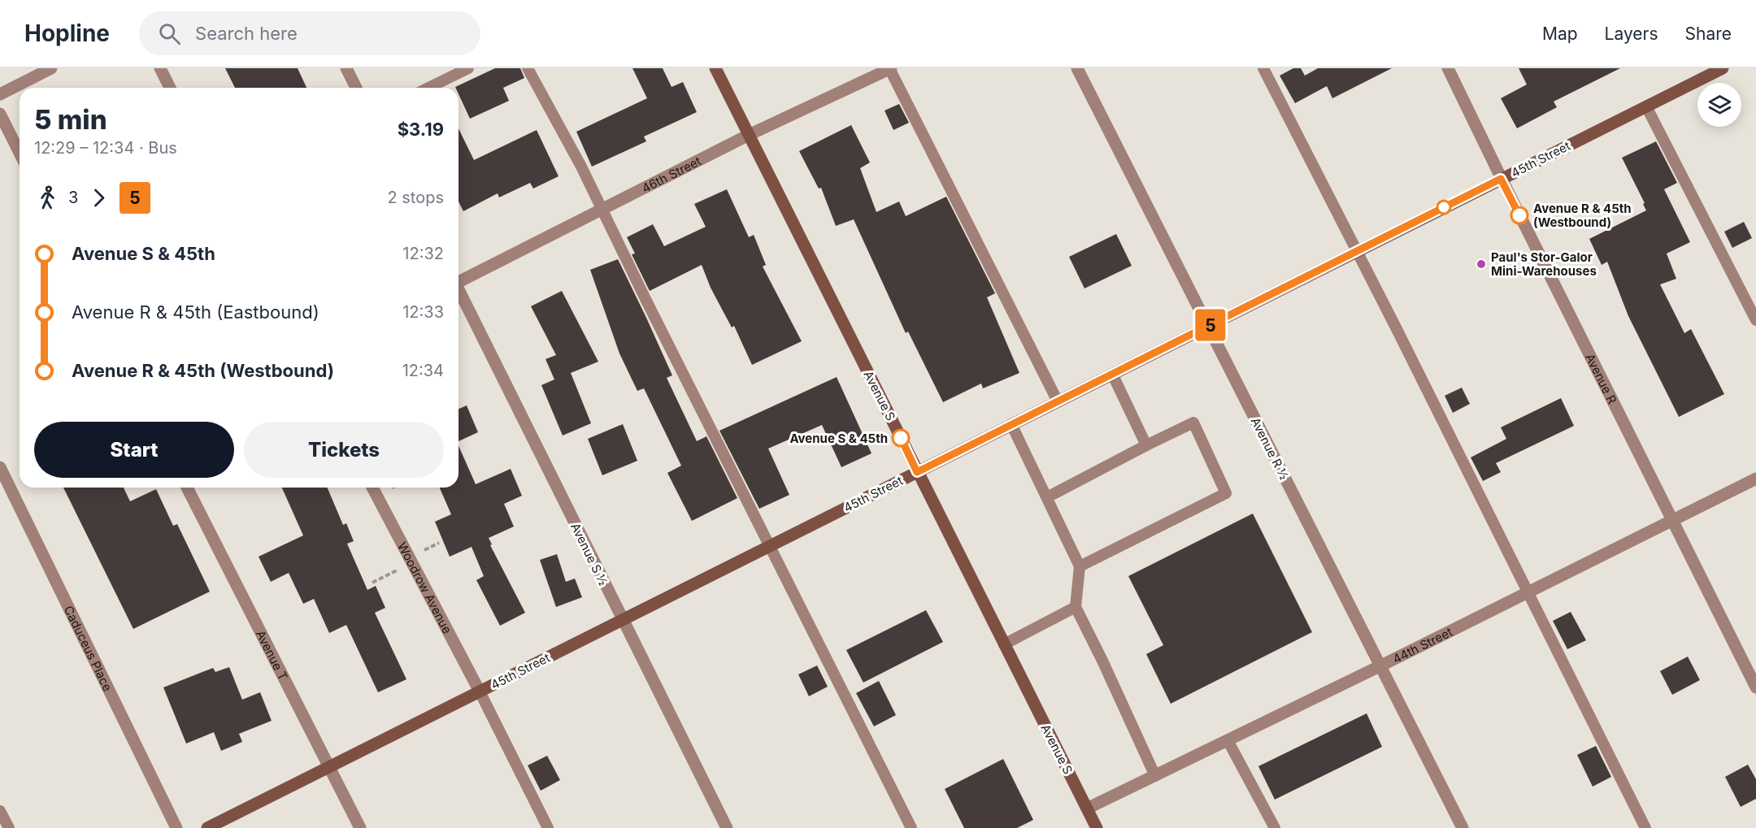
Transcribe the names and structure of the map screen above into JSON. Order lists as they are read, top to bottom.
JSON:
{
  "streets": {
    "main road": ["45th Street", "Avenue S"],
    "street": [
      "46th Street",
      "Avenue R",
      "Avenue R ½",
      "Avenue S ½",
      "Woodrow Avenue",
      "44th Street",
      "Caduceus Place",
      "Avenue T"
    ]
  },
  "crossings": [
    ["45th Street", "Avenue R"],
    ["45th Street", "Avenue S"],
    ["45th Street", "Avenue R ½"],
    ["45th Street", "Avenue S ½"],
    ["45th Street", "Woodrow Avenue"],
    ["45th Street", "Avenue T"],
    ["46th Street", "Avenue S"],
    ["Avenue R", "44th Street"],
    ["Avenue S", "44th Street"],
    ["Avenue R ½", "44th Street"]
  ],
  "places": ["Avenue R & 45th (Westbound)", "Paul's Stor-Galor Mini-Warehouses", "Avenue S & 45th"],
  "lines": ["bus line 5"],
  "page": {
    "header": "Hopline",
    "search": "Search here",
    "nav": ["Map", "Layers", "Share"],
    "on_map": "5",
    "heading": ["5 min", "12:29 – 12:34 · Bus", "$3.19"],
    "legs": ["3", "5", "2 stops"],
    "list": [
      {
        "name": "Avenue S & 45th",
        "value": "12:32"
      },
      {
        "name": "Avenue R & 45th (Eastbound)",
        "value": "12:33"
      },
      {
        "name": "Avenue R & 45th (Westbound)",
        "value": "12:34"
      }
    ],
    "buttons": ["Start", "Tickets"]
  }
}
